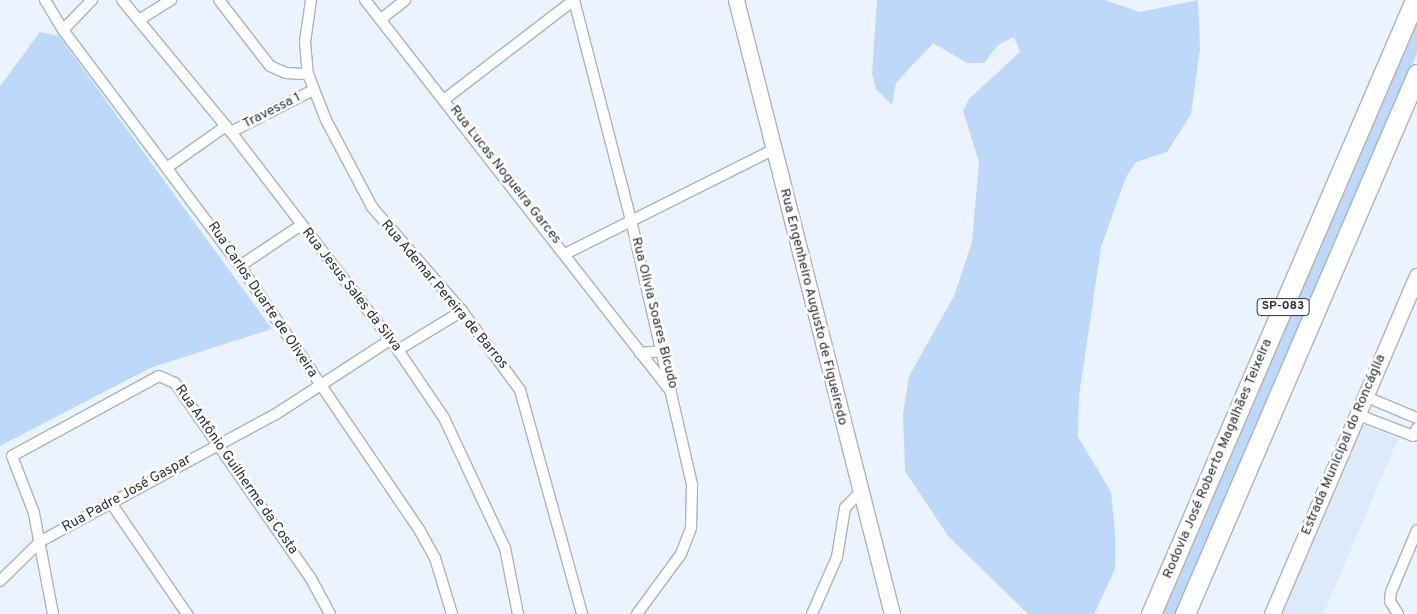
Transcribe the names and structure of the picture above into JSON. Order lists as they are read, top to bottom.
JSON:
{
  "streets": {
    "highway": ["SP-083", "Rodovia José Roberto Magalhães Teixeira"],
    "main road": ["Rua Engenheiro Augusto de Figueiredo", "Estrada Municipal do Roncáglia"],
    "street": [
      "Travessa 1",
      "Rua Lucas Nogueira Garces",
      "Rua Jesus Sales da Silva",
      "Rua Ademar Pereira de Barros",
      "Rua Carlos Duarte de Oliveira",
      "Rua Olivia Soares Bicudo",
      "Rua Antônio Guilherme da Costa",
      "Rua Padre José Gaspar"
    ]
  },
  "crossings": [
    ["Travessa 1", "Rua Jesus Sales da Silva"],
    ["Travessa 1", "Rua Ademar Pereira de Barros"],
    ["Travessa 1", "Rua Carlos Duarte de Oliveira"],
    ["Rua Lucas Nogueira Garces", "Rua Olivia Soares Bicudo"],
    ["Rua Jesus Sales da Silva", "Rua Padre José Gaspar"],
    ["Rua Carlos Duarte de Oliveira", "Rua Padre José Gaspar"],
    ["Rua Antônio Guilherme da Costa", "Rua Padre José Gaspar"]
  ]
}
